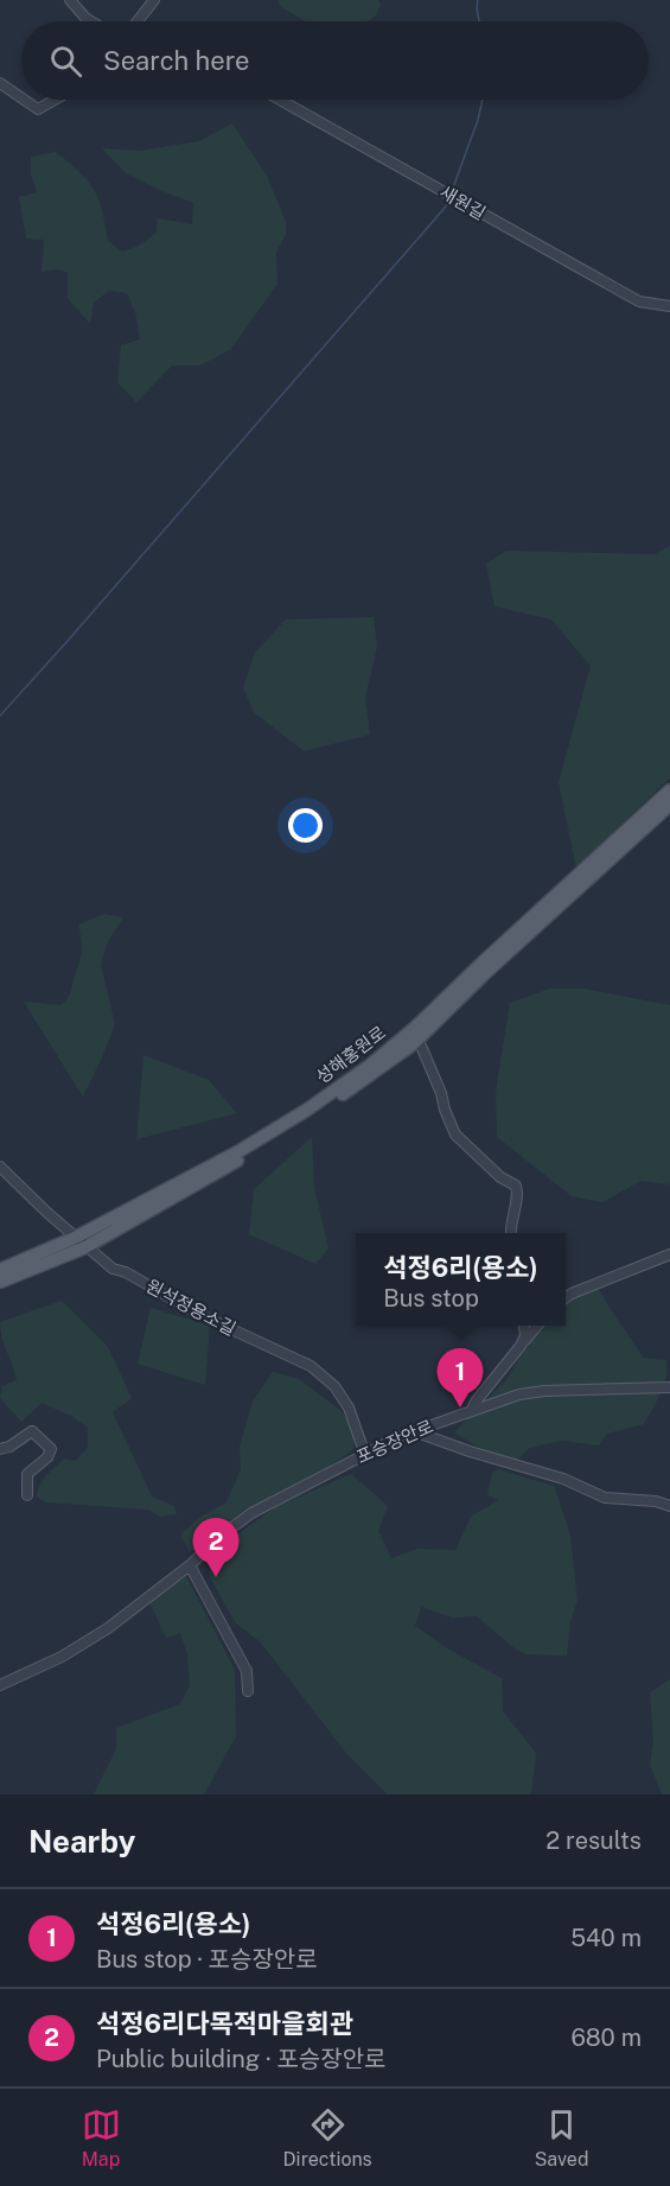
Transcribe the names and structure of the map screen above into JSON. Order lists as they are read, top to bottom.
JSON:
{
  "streets": {
    "main road": ["성해홍원로"],
    "street": ["새원길", "원석정용소길", "포승장안로"]
  },
  "crossings": [
    ["성해홍원로", "원석정용소길"],
    ["원석정용소길", "포승장안로"]
  ],
  "page": {
    "search": "Search here",
    "popup": ["석정6리(용소)", "Bus stop"],
    "pins": ["1", "2"],
    "heading": ["Nearby", "2 results"],
    "list": [
      {
        "mark": "1",
        "name": "석정6리(용소)",
        "note": "Bus stop · 포승장안로",
        "value": "540 m"
      },
      {
        "mark": "2",
        "name": "석정6리다목적마을회관",
        "note": "Public building · 포승장안로",
        "value": "680 m"
      }
    ],
    "nav": ["Map", "Directions", "Saved"]
  }
}
